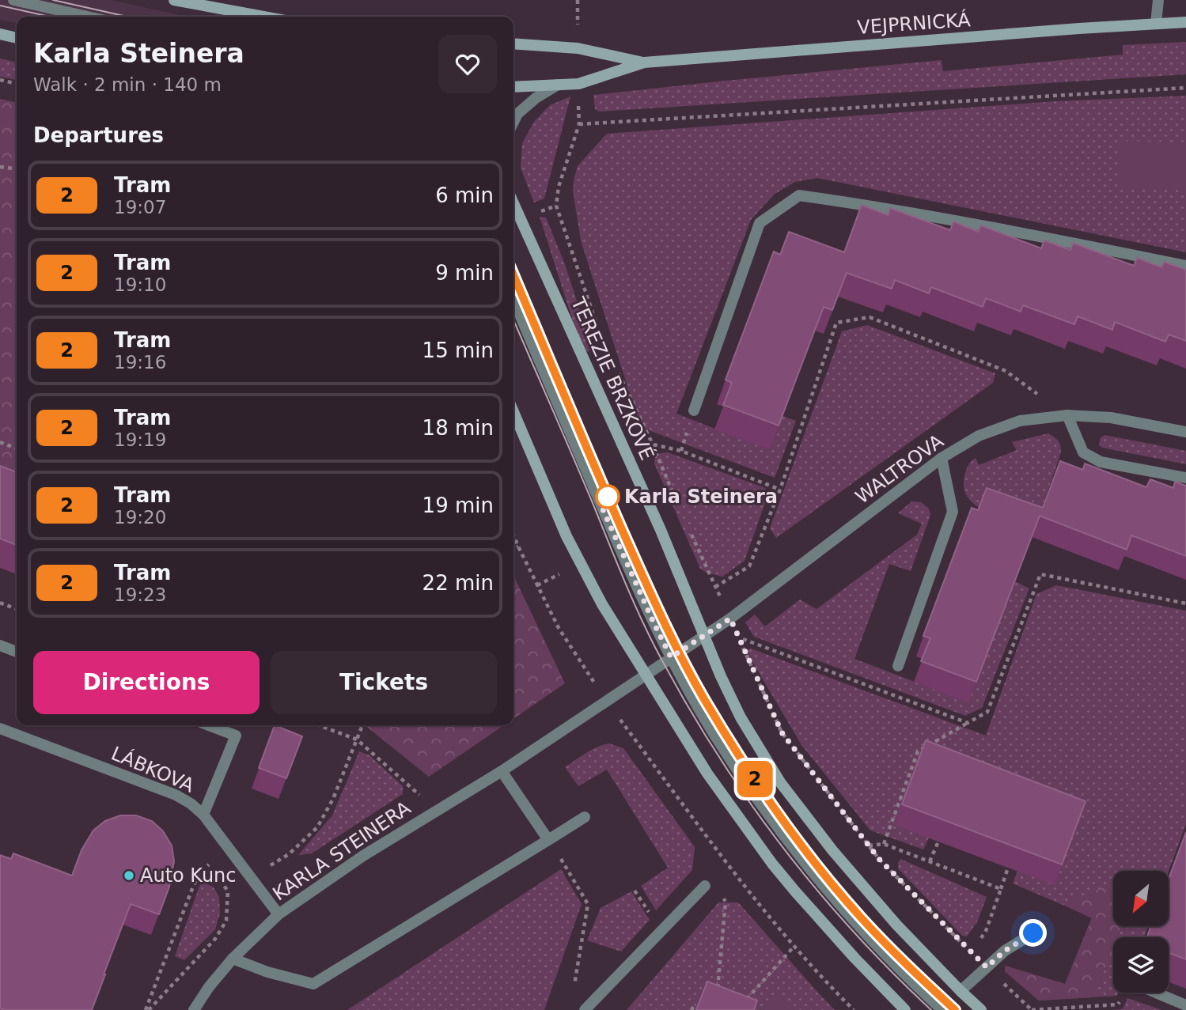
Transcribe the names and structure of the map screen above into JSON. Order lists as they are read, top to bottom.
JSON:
{
  "streets": {
    "street": [
      "VEJPRNICKÁ",
      "TEREZIE BRZKOVÉ",
      "WALTROVA",
      "LÁBKOVA",
      "KARLA STEINERA"
    ]
  },
  "crossings": [
    ["TEREZIE BRZKOVÉ", "WALTROVA"],
    ["WALTROVA", "KARLA STEINERA"],
    ["LÁBKOVA", "KARLA STEINERA"]
  ],
  "places": ["Karla Steinera", "Auto Kunc"],
  "lines": ["tram line 2"],
  "north": "bottom left",
  "page": {
    "on_map": "2",
    "heading": [
      ["Karla Steinera", "Walk · 2 min · 140 m"],
      "Departures"
    ],
    "list": [
      {
        "mark": "2",
        "name": "Tram",
        "note": "19:07",
        "value": "6 min"
      },
      {
        "mark": "2",
        "name": "Tram",
        "note": "19:10",
        "value": "9 min"
      },
      {
        "mark": "2",
        "name": "Tram",
        "note": "19:16",
        "value": "15 min"
      },
      {
        "mark": "2",
        "name": "Tram",
        "note": "19:19",
        "value": "18 min"
      },
      {
        "mark": "2",
        "name": "Tram",
        "note": "19:20",
        "value": "19 min"
      },
      {
        "mark": "2",
        "name": "Tram",
        "note": "19:23",
        "value": "22 min"
      }
    ],
    "buttons": ["Directions", "Tickets"]
  }
}
